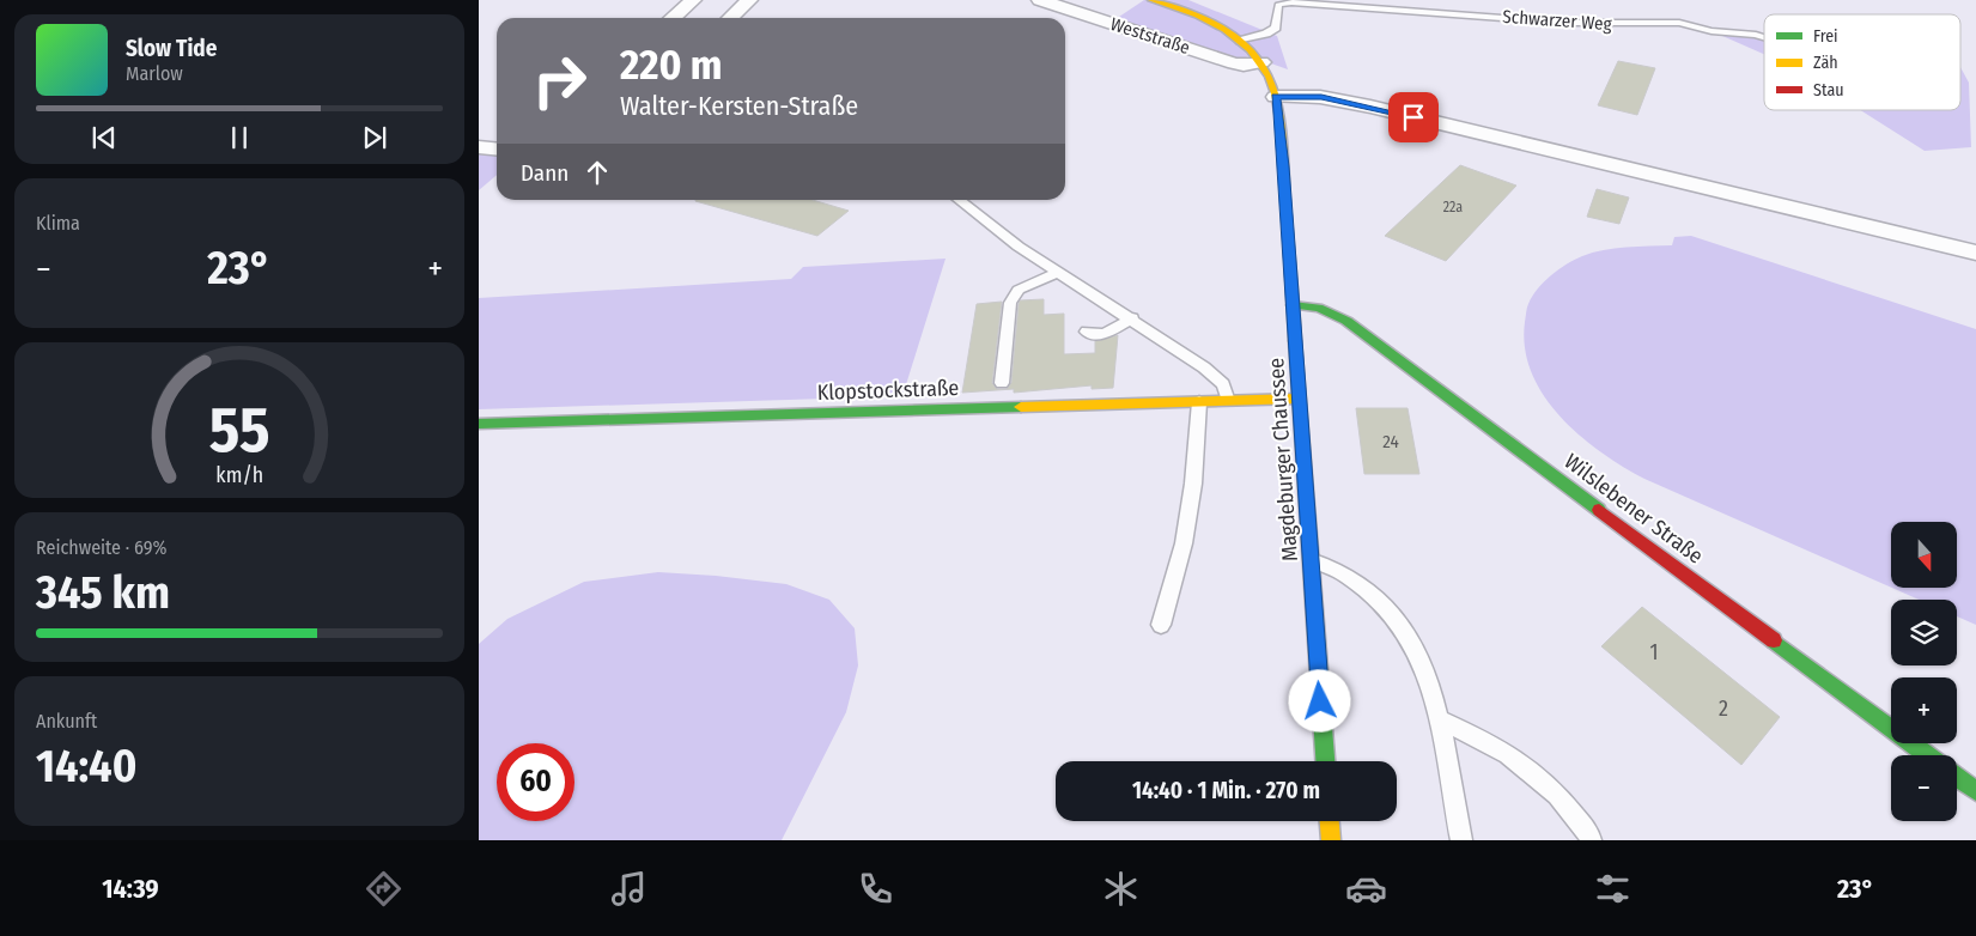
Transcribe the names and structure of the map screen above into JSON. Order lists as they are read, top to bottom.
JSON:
{
  "streets": {
    "street": [
      "Weststraße",
      "Klopstockstraße",
      "Magdeburger Chaussee",
      "Wilslebener Straße"
    ],
    "lane": ["Schwarzer Weg"]
  },
  "crossings": [
    ["Schwarzer Weg", "Magdeburger Chaussee"],
    ["Weststraße", "Magdeburger Chaussee"],
    ["Klopstockstraße", "Magdeburger Chaussee"],
    ["Magdeburger Chaussee", "Wilslebener Straße"]
  ],
  "house_numbers": [
    "22a",
    "24",
    "1",
    "2"
  ],
  "legend": ["Frei", "Zäh", "Stau"],
  "north": "bottom",
  "page": {
    "turn": ["220 m", "Walter-Kersten-Straße"],
    "song": ["Slow Tide", "Marlow"],
    "then": "Dann",
    "tile": [
      "Klima",
      ["Reichweite · 69%", "345 km"],
      ["Ankunft", "14:40"]
    ],
    "heat": ["−", "23°", "+"],
    "map_buttons": ["+", "−"],
    "limit": "60",
    "trip": "14:40 · 1 Min. · 270 m",
    "tabs": ["14:39", "23°"],
    "gauge": ["55", "km/h"]
  }
}
